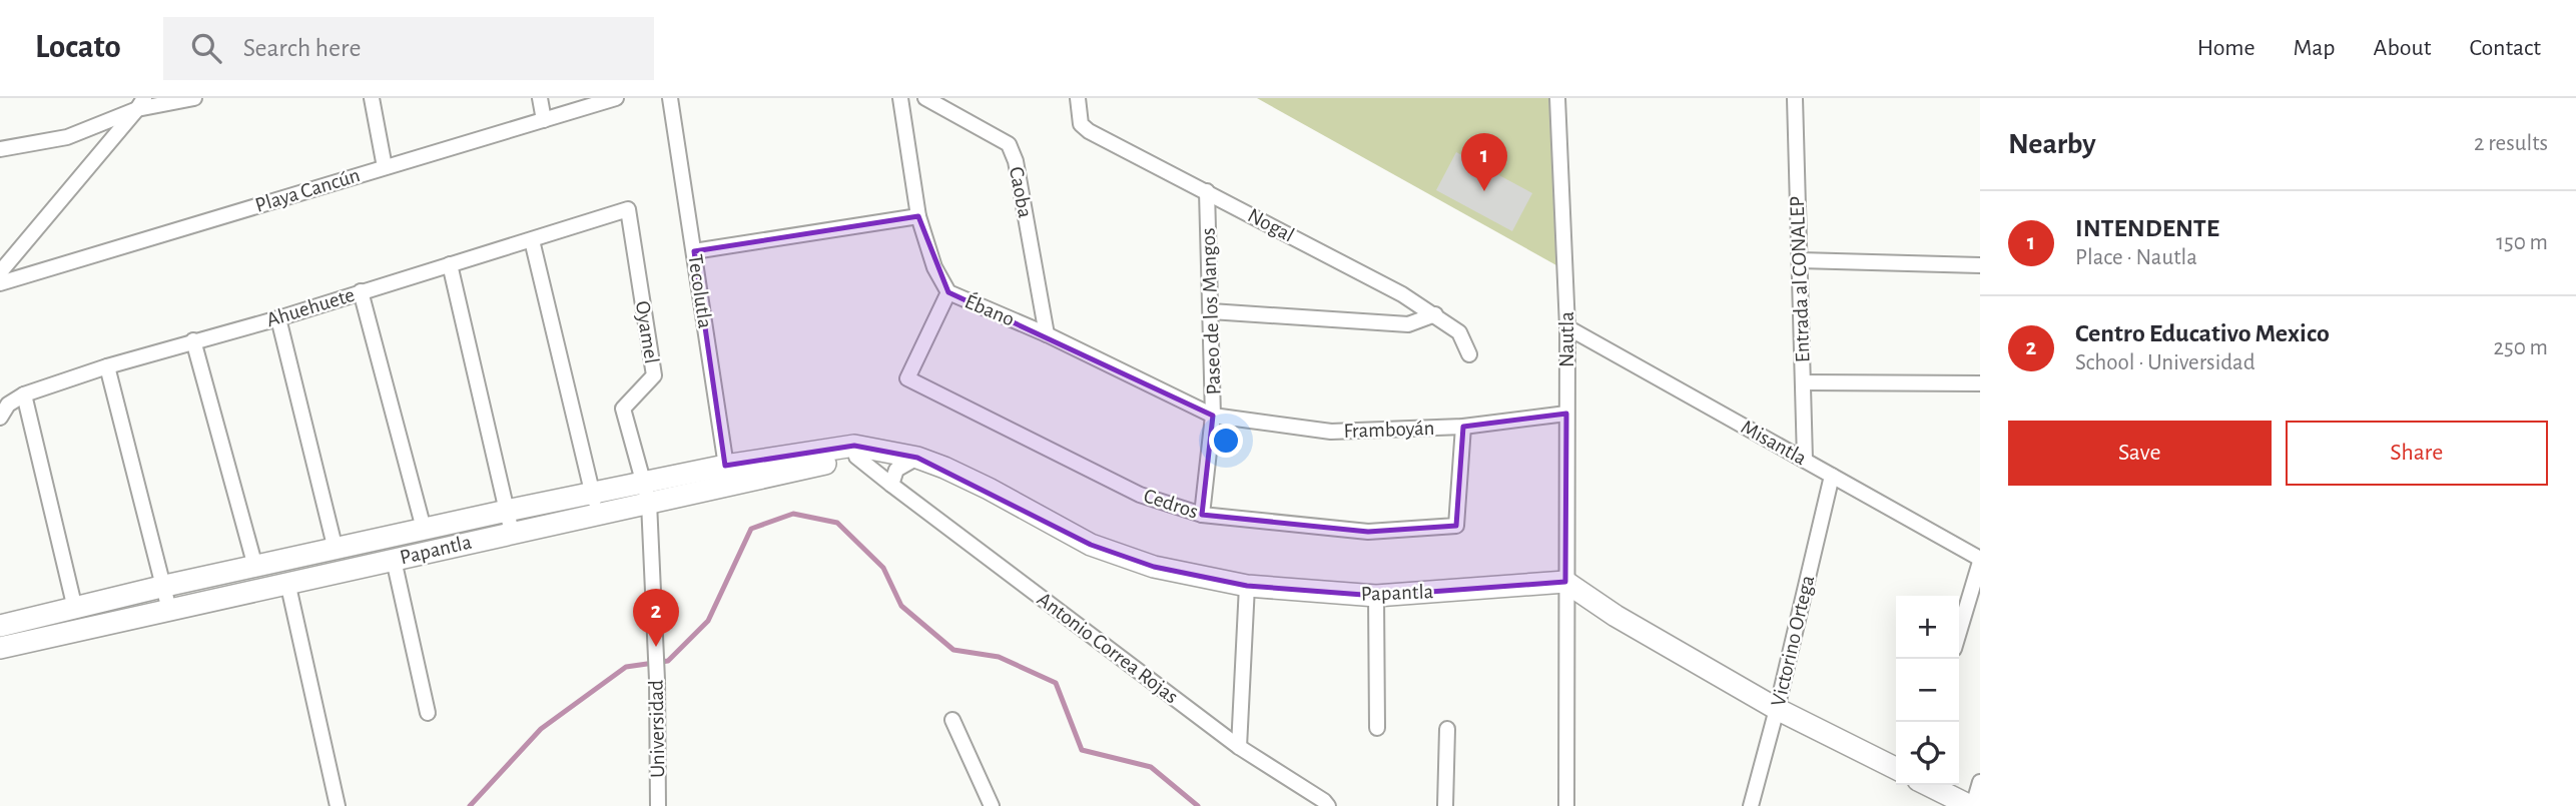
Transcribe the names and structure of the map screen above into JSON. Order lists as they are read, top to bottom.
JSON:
{
  "streets": {
    "street": [
      "Playa Cancún",
      "Caoba",
      "Nogal",
      "Entrada al CONALEP",
      "Tecolutla",
      "Ahuehuete",
      "Ébano",
      "Paseo de los Mangos",
      "Oyamel",
      "Nautla",
      "Framboyán",
      "Misantla",
      "Cedros",
      "Papantla",
      "Victorino Ortega",
      "Antonio Correa Rojas",
      "Universidad"
    ]
  },
  "crossings": [
    ["Caoba", "Ébano"],
    ["Nogal", "Paseo de los Mangos"],
    ["Entrada al CONALEP", "Misantla"],
    ["Tecolutla", "Papantla"],
    ["Ahuehuete", "Oyamel"],
    ["Ébano", "Paseo de los Mangos"],
    ["Ébano", "Framboyán"],
    ["Ébano", "Cedros"],
    ["Paseo de los Mangos", "Framboyán"],
    ["Paseo de los Mangos", "Cedros"],
    ["Oyamel", "Papantla"],
    ["Oyamel", "Universidad"],
    ["Nautla", "Framboyán"],
    ["Nautla", "Misantla"],
    ["Nautla", "Papantla"],
    ["Framboyán", "Cedros"],
    ["Misantla", "Victorino Ortega"],
    ["Papantla", "Antonio Correa Rojas"],
    ["Papantla", "Universidad"]
  ],
  "page": {
    "header": "Locato",
    "search": "Search here",
    "nav": [
      "Home",
      "Map",
      "About",
      "Contact"
    ],
    "heading": ["Nearby", "2 results"],
    "pins": ["1", "2"],
    "list": [
      {
        "mark": "1",
        "name": "INTENDENTE",
        "note": "Place · Nautla",
        "value": "150 m"
      },
      {
        "mark": "2",
        "name": "Centro Educativo Mexico",
        "note": "School · Universidad",
        "value": "250 m"
      }
    ],
    "buttons": ["Save", "Share"],
    "map_buttons": ["+", "−"]
  }
}
